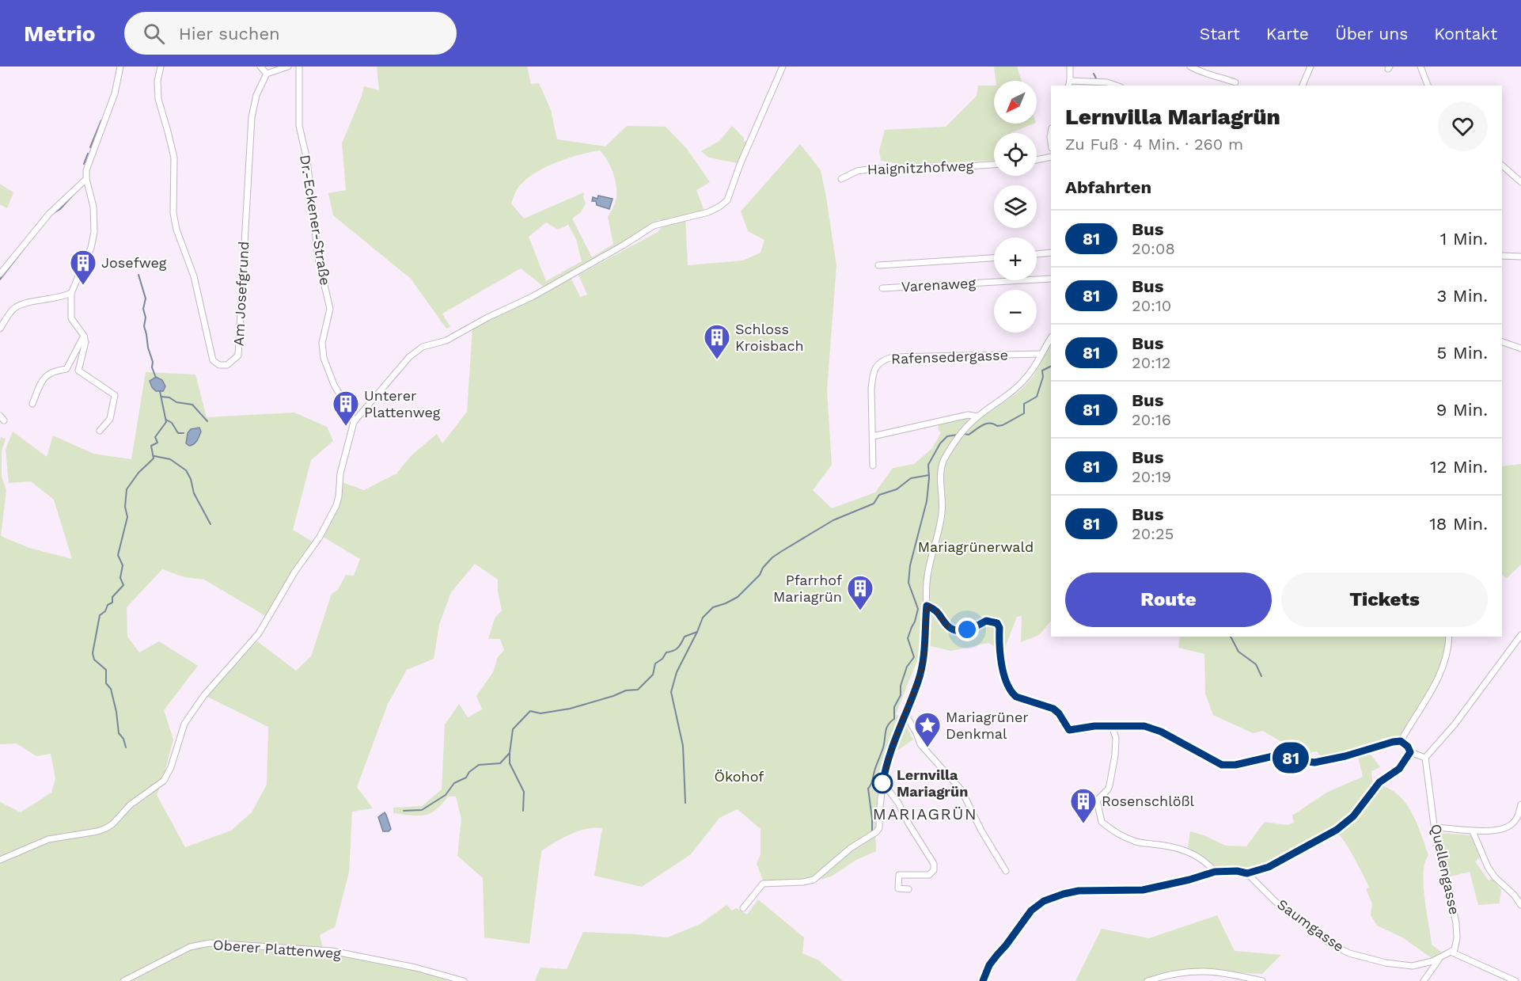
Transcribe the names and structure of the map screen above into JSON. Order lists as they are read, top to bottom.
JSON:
{
  "streets": {
    "street": [
      "Haignitzhofweg",
      "Dr.-Eckener-Straße",
      "Varenaweg",
      "Am Josefgrund",
      "Rafensedergasse",
      "Quellengasse",
      "Saumgasse",
      "Oberer Plattenweg"
    ]
  },
  "crossings": [
    ["Quellengasse", "Saumgasse"]
  ],
  "districts": ["MARIAGRÜN"],
  "parks": ["Mariagrünerwald", "Ökohof"],
  "places": {
    "building": [
      "Josefweg",
      "Schloss Kroisbach",
      "Unterer Plattenweg",
      "Pfarrhof Mariagrün",
      "Rosenschlößl"
    ],
    "place": ["Mariagrüner Denkmal"],
    "other": ["Lernvilla Mariagrün"]
  },
  "lines": ["bus line 81"],
  "north": "bottom left",
  "page": {
    "header": "Metrio",
    "search": "Hier suchen",
    "nav": [
      "Start",
      "Karte",
      "Über uns",
      "Kontakt"
    ],
    "on_map": "81",
    "map_buttons": ["+", "−"],
    "heading": [
      ["Lernvilla Mariagrün", "Zu Fuß · 4 Min. · 260 m"],
      "Abfahrten"
    ],
    "list": [
      {
        "mark": "81",
        "name": "Bus",
        "note": "20:08",
        "value": "1 Min."
      },
      {
        "mark": "81",
        "name": "Bus",
        "note": "20:10",
        "value": "3 Min."
      },
      {
        "mark": "81",
        "name": "Bus",
        "note": "20:12",
        "value": "5 Min."
      },
      {
        "mark": "81",
        "name": "Bus",
        "note": "20:16",
        "value": "9 Min."
      },
      {
        "mark": "81",
        "name": "Bus",
        "note": "20:19",
        "value": "12 Min."
      },
      {
        "mark": "81",
        "name": "Bus",
        "note": "20:25",
        "value": "18 Min."
      }
    ],
    "buttons": ["Route", "Tickets"]
  }
}
